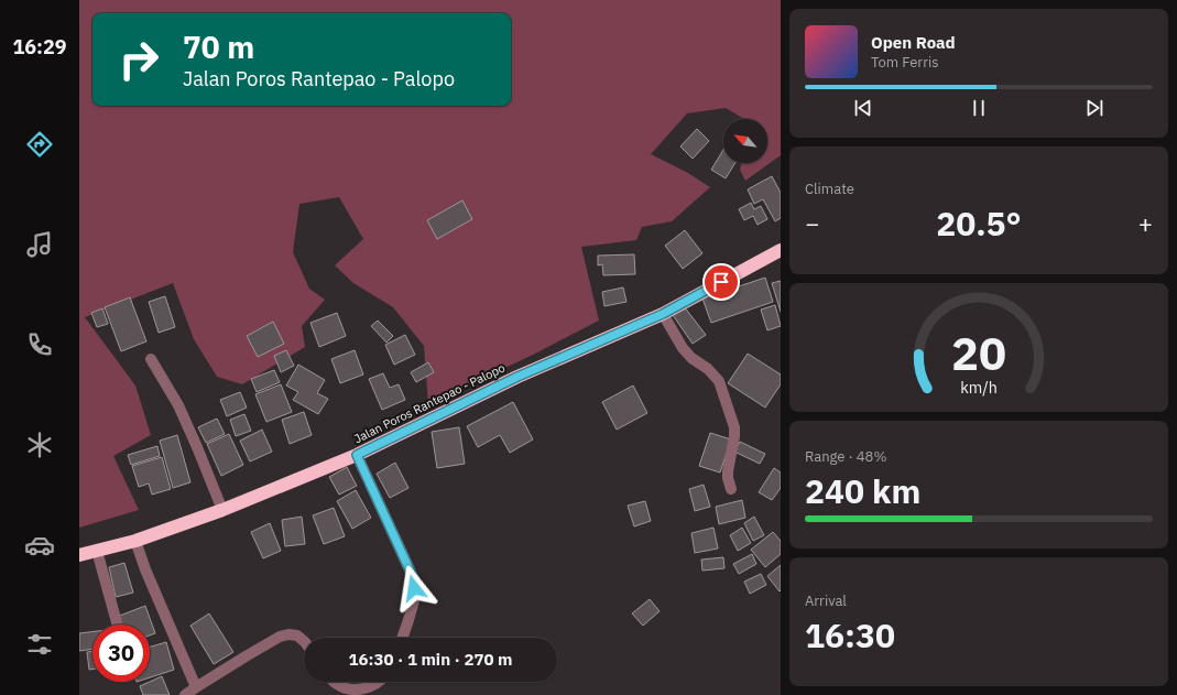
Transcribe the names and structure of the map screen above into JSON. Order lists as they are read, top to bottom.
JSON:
{
  "streets": {
    "highway": ["Jalan Poros Rantepao - Palopo"]
  },
  "north": "top left",
  "page": {
    "tabs": "16:29",
    "turn": ["70 m", "Jalan Poros Rantepao - Palopo"],
    "song": ["Open Road", "Tom Ferris"],
    "tile": [
      "Climate",
      ["Range · 48%", "240 km"],
      ["Arrival", "16:30"]
    ],
    "heat": ["−", "20.5°", "+"],
    "limit": "30",
    "trip": "16:30 · 1 min · 270 m",
    "gauge": ["20", "km/h"]
  }
}
